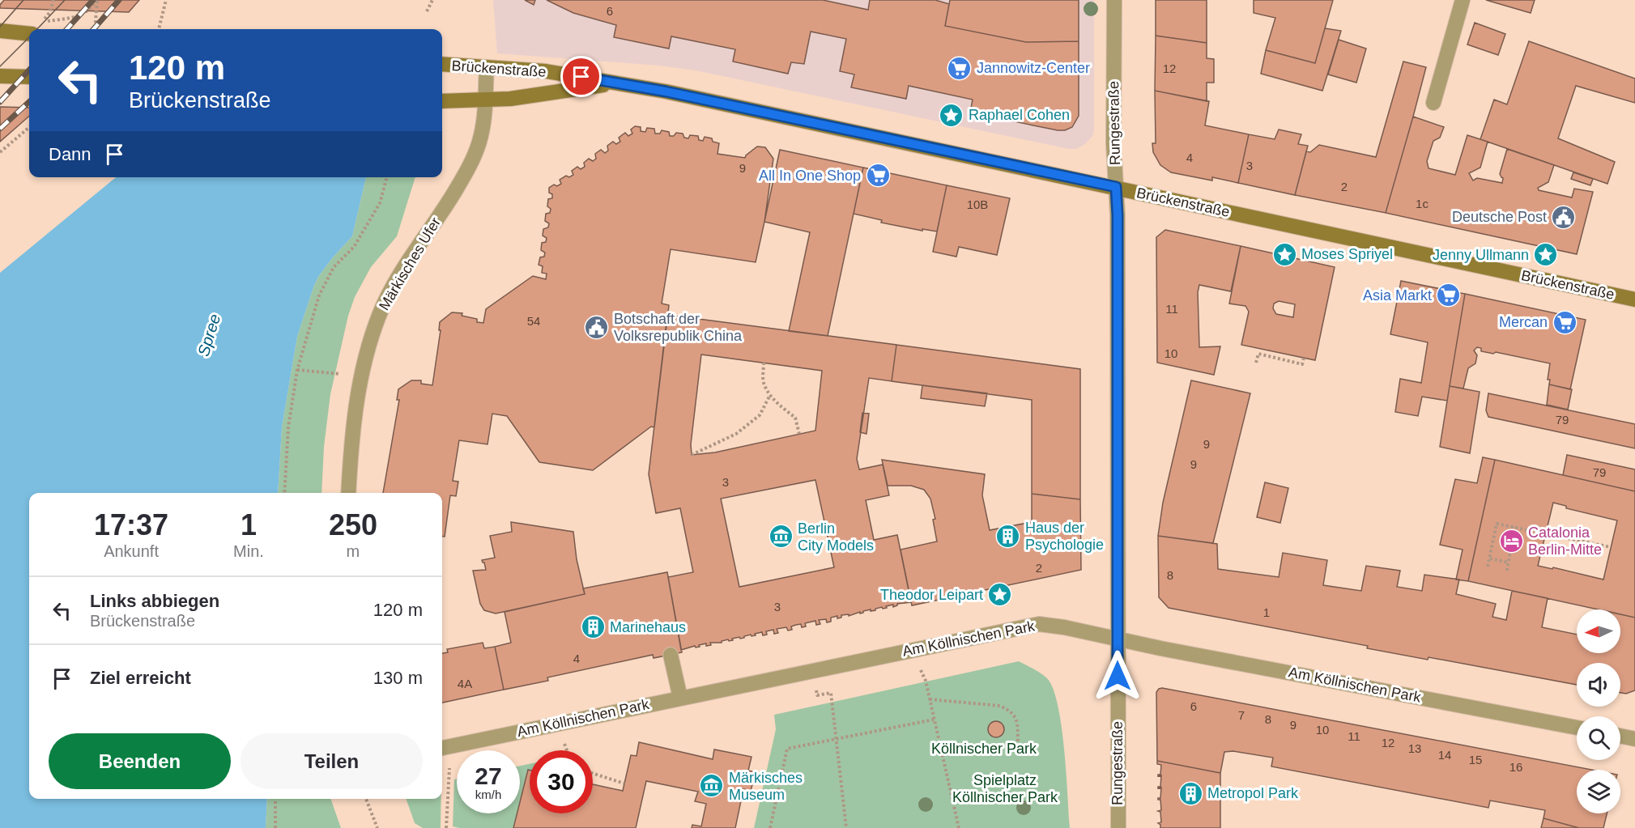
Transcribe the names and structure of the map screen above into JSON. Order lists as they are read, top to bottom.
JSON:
{
  "streets": {
    "main road": ["Brückenstraße"],
    "street": ["Rungestraße", "Märkisches Ufer", "Am Köllnischen Park"]
  },
  "crossings": [
    ["Brückenstraße", "Rungestraße"],
    ["Brückenstraße", "Märkisches Ufer"],
    ["Rungestraße", "Am Köllnischen Park"]
  ],
  "water": ["Spree"],
  "parks": ["Köllnischer Park", "Spielplatz Köllnischer Park"],
  "places": {
    "supermarket": [
      "Jannowitz-Center",
      "All In One Shop",
      "Asia Markt",
      "Mercan"
    ],
    "place": [
      "Raphael Cohen",
      "Moses Spriyel",
      "Jenny Ullmann",
      "Theodor Leipart"
    ],
    "public building": ["Deutsche Post", "Botschaft der Volksrepublik China"],
    "building": ["Haus der Psychologie", "Marinehaus", "Metropol Park"],
    "museum": ["Berlin City Models", "Märkisches Museum"],
    "hotel": ["Catalonia Berlin-Mitte"]
  },
  "house_numbers": [
    "6",
    "12",
    "4",
    "3",
    "9",
    "2",
    "1c",
    "10B",
    "11",
    "54",
    "10",
    "79",
    "9",
    "9",
    "79",
    "3",
    "2",
    "8",
    "3",
    "1",
    "4",
    "4A",
    "6",
    "7",
    "8",
    "9",
    "10",
    "11",
    "12",
    "13",
    "14",
    "15",
    "16"
  ],
  "north": "left",
  "page": {
    "turn": ["120 m", "Brückenstraße"],
    "then": "Dann",
    "eta": [
      "17:37",
      "Ankunft",
      "1",
      "Min.",
      "250",
      "m"
    ],
    "list": [
      {
        "name": "Links abbiegen",
        "note": "Brückenstraße",
        "value": "120 m"
      },
      {
        "name": "Ziel erreicht",
        "value": "130 m"
      }
    ],
    "buttons": ["Beenden", "Teilen"],
    "speed": "27 km/h",
    "limit": "30"
  }
}
